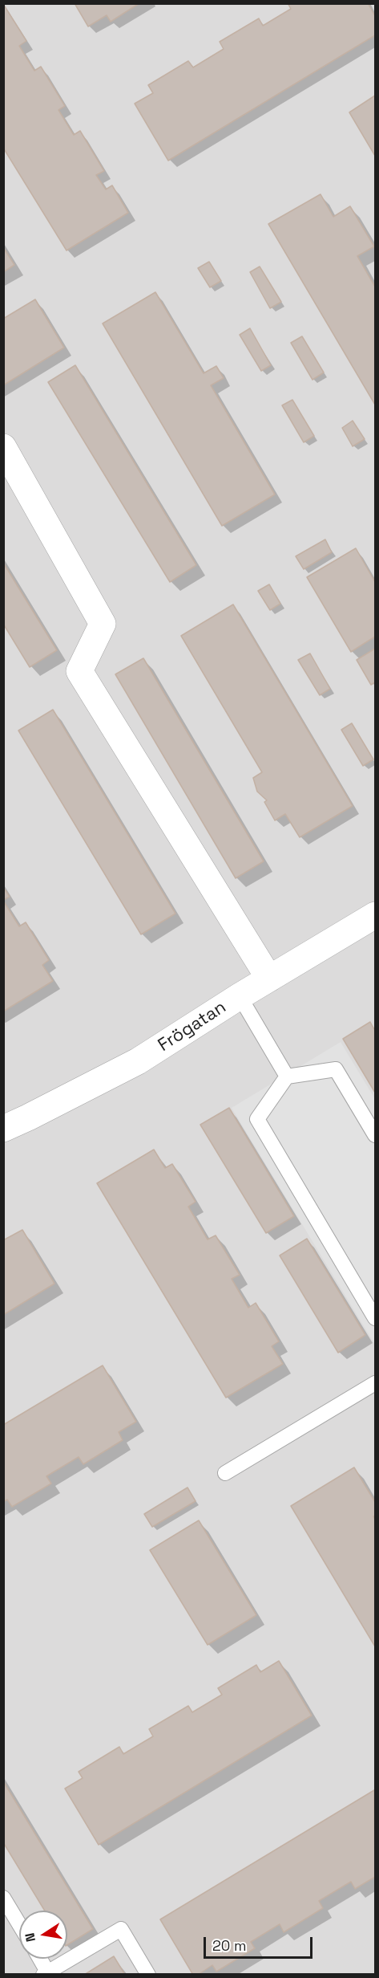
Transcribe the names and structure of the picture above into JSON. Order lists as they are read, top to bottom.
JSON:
{
  "streets": {
    "street": ["Frögatan"]
  },
  "scale_bar": "20 m",
  "north": "left"
}
